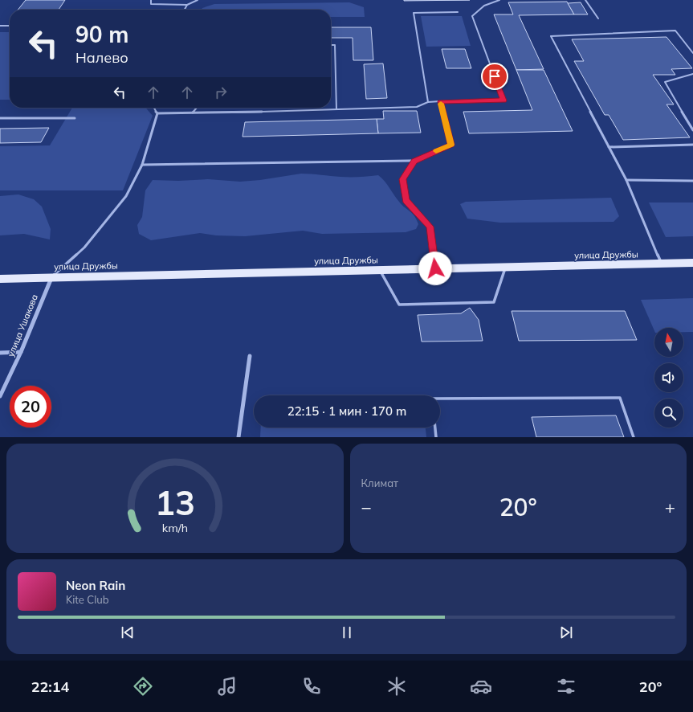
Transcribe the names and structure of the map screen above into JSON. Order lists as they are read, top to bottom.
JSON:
{
  "streets": {
    "main road": ["улица Дружбы"],
    "street": ["улица Ушакова"]
  },
  "crossings": [
    ["улица Дружбы", "улица Ушакова"]
  ],
  "north": "top",
  "page": {
    "turn": ["90 m", "Налево"],
    "limit": "20",
    "trip": "22:15 · 1 мин · 170 m",
    "tile": "Климат",
    "heat": ["−", "20°", "+"],
    "song": ["Neon Rain", "Kite Club"],
    "tabs": ["22:14", "20°"],
    "gauge": ["13", "km/h"]
  }
}
